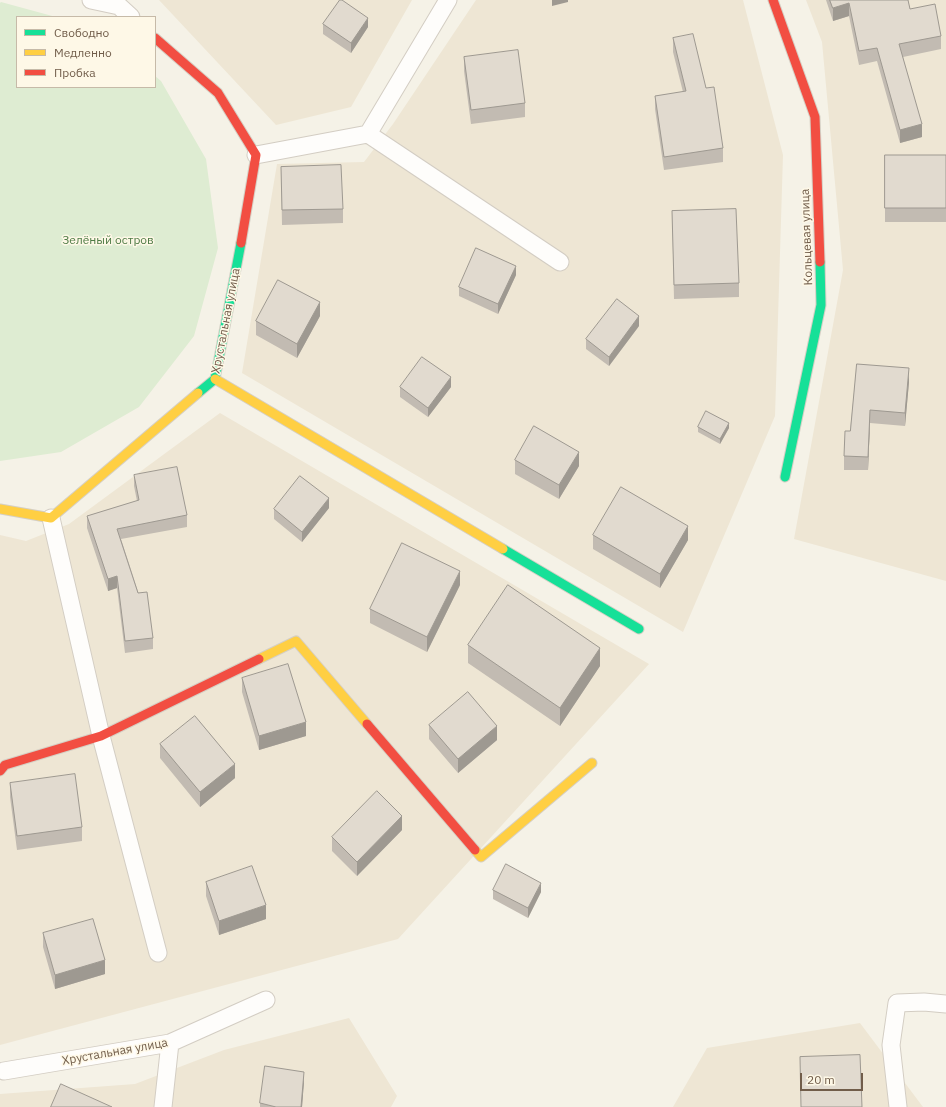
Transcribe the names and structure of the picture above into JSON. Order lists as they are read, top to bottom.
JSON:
{
  "streets": {
    "street": ["Кольцевая улица", "Хрустальная улица"]
  },
  "parks": ["Зелёный остров"],
  "legend": ["Свободно", "Медленно", "Пробка"],
  "scale_bar": "20 m"
}
